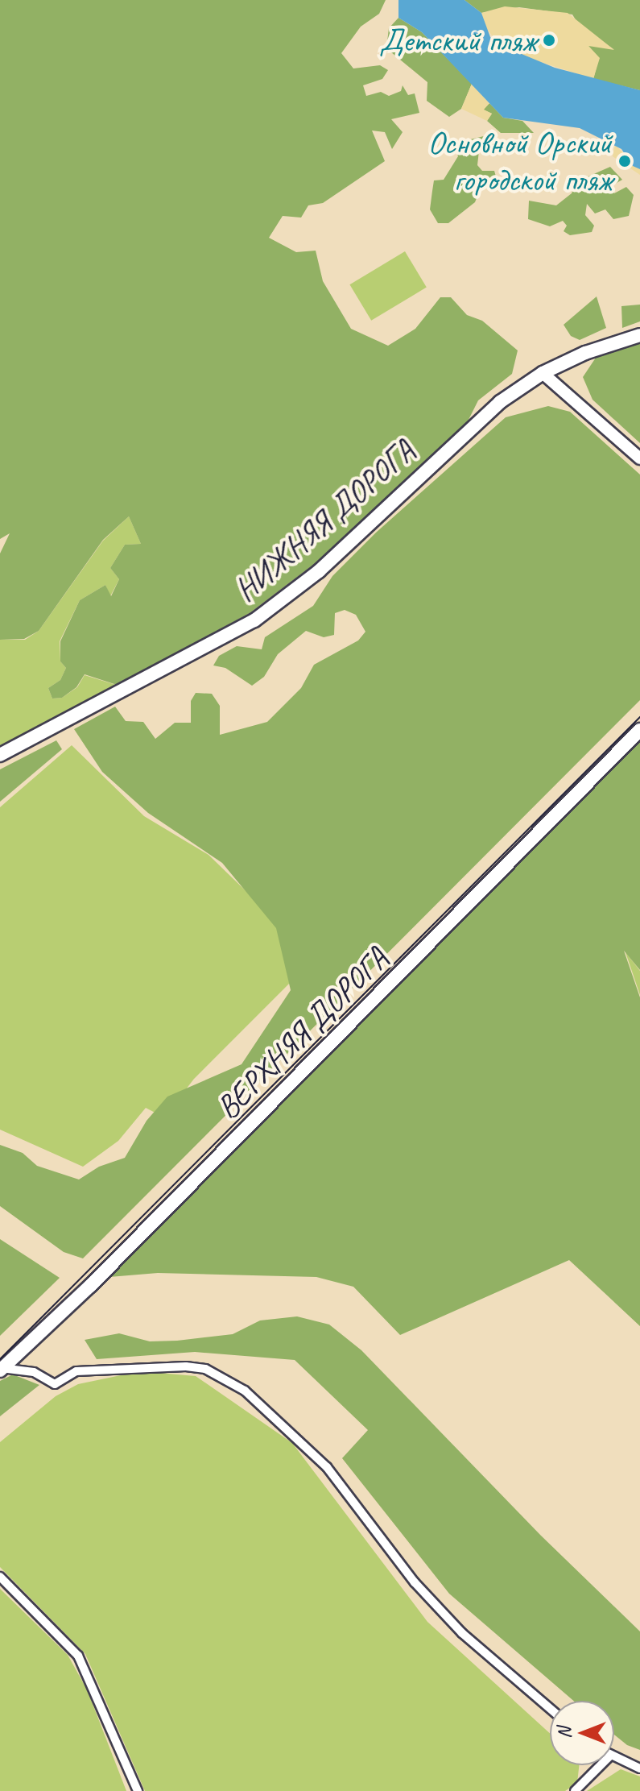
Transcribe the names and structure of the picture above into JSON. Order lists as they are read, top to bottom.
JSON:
{
  "streets": {
    "main road": ["НИЖНЯЯ ДОРОГА", "ВЕРХНЯЯ ДОРОГА"]
  },
  "places": ["Детский пляж", "Основной Орский городской пляж"],
  "north": "left"
}
